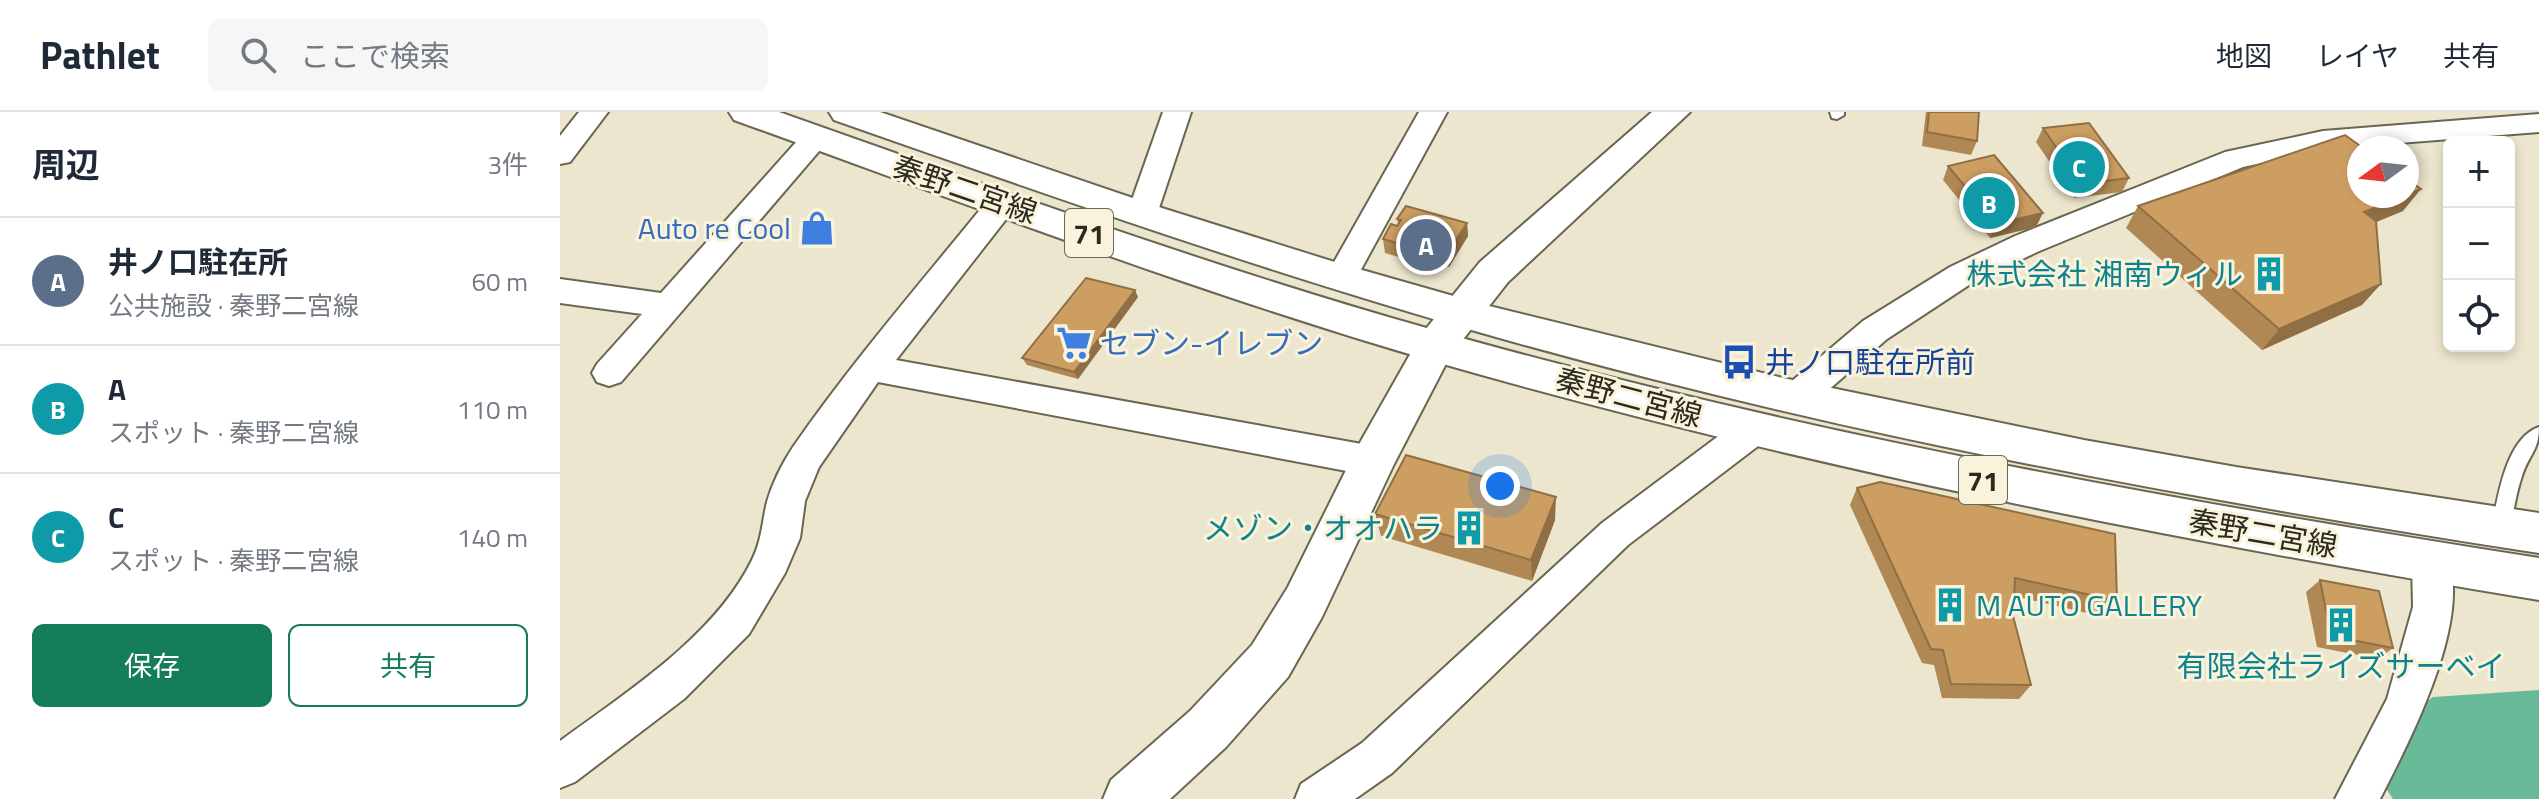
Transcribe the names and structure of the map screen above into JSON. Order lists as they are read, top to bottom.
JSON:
{
  "streets": {
    "main road": ["秦野二宮線", "71"]
  },
  "places": {
    "shop": ["Auto re Cool"],
    "building": [
      "株式会社 湘南ウィル",
      "メゾン・オオハラ",
      "M AUTO GALLERY",
      "有限会社ライズサーベイ"
    ],
    "supermarket": ["セブン-イレブン"],
    "bus stop": ["井ノ口駐在所前"]
  },
  "north": "left",
  "page": {
    "header": "Pathlet",
    "search": "ここで検索",
    "nav": ["地図", "レイヤ", "共有"],
    "heading": ["周辺", "3件"],
    "map_buttons": ["+", "−"],
    "pins": ["C", "B", "A"],
    "list": [
      {
        "mark": "A",
        "name": "井ノ口駐在所",
        "note": "公共施設 · 秦野二宮線",
        "value": "60 m"
      },
      {
        "mark": "B",
        "name": "A",
        "note": "スポット · 秦野二宮線",
        "value": "110 m"
      },
      {
        "mark": "C",
        "name": "C",
        "note": "スポット · 秦野二宮線",
        "value": "140 m"
      }
    ],
    "buttons": ["保存", "共有"]
  }
}
